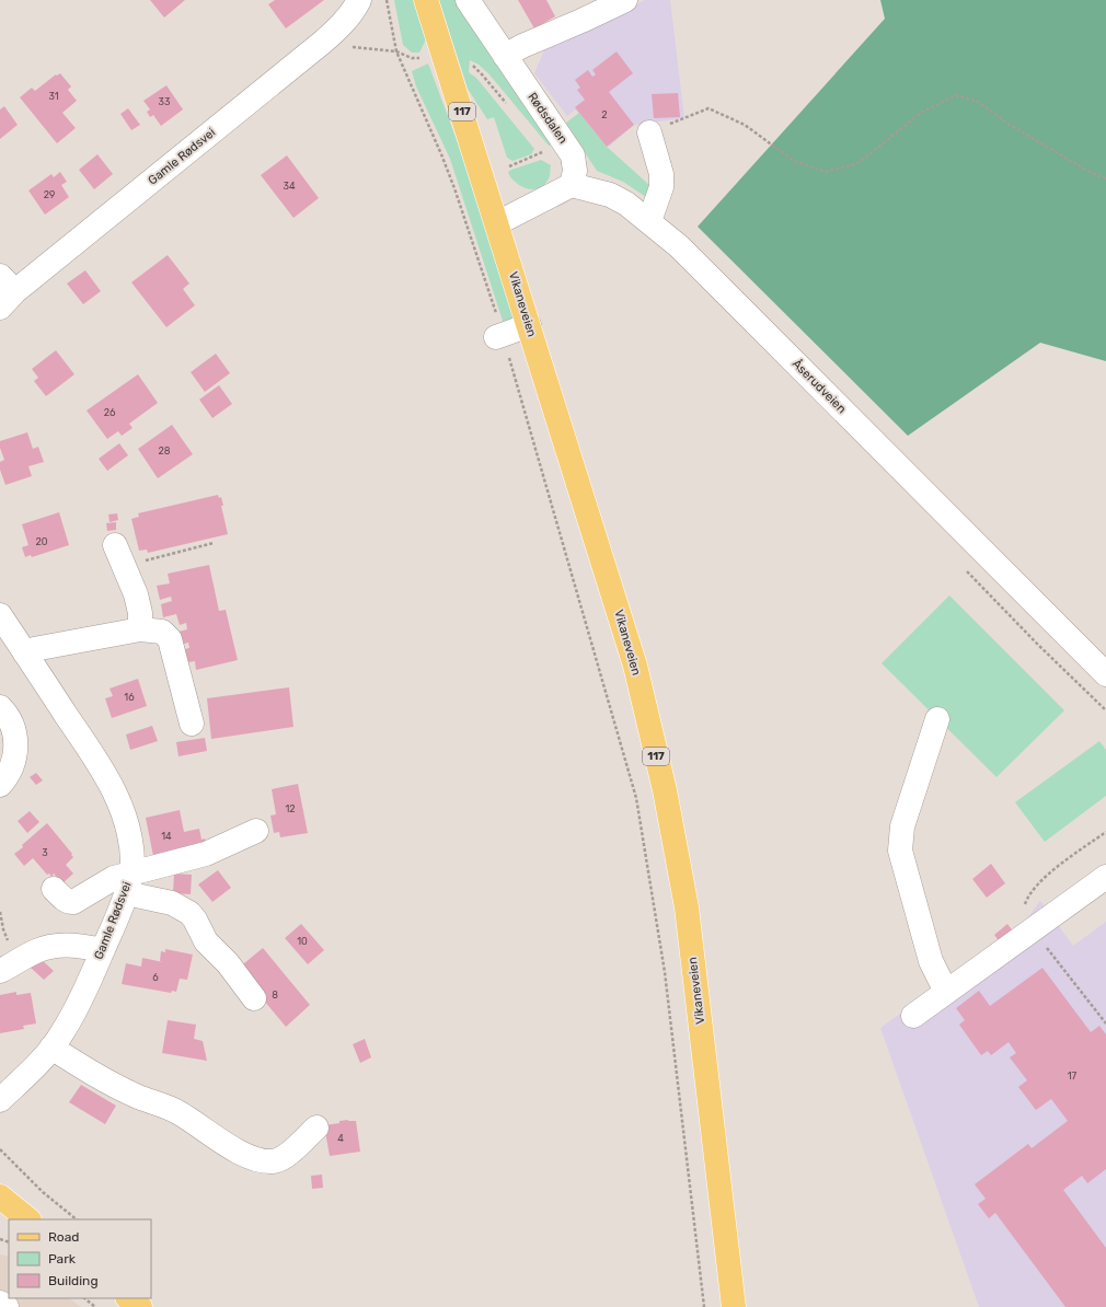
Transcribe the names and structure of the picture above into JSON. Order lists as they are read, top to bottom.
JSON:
{
  "streets": {
    "main road": ["117", "Vikaneveien"],
    "street": ["Rødsdalen", "Gamle Rødsvei", "Åserudveien"]
  },
  "crossings": [
    ["Rødsdalen", "Åserudveien"]
  ],
  "house_numbers": [
    "31",
    "33",
    "2",
    "34",
    "29",
    "26",
    "28",
    "20",
    "16",
    "12",
    "14",
    "3",
    "10",
    "6",
    "8",
    "17",
    "4"
  ],
  "legend": ["Road", "Park", "Building"]
}
